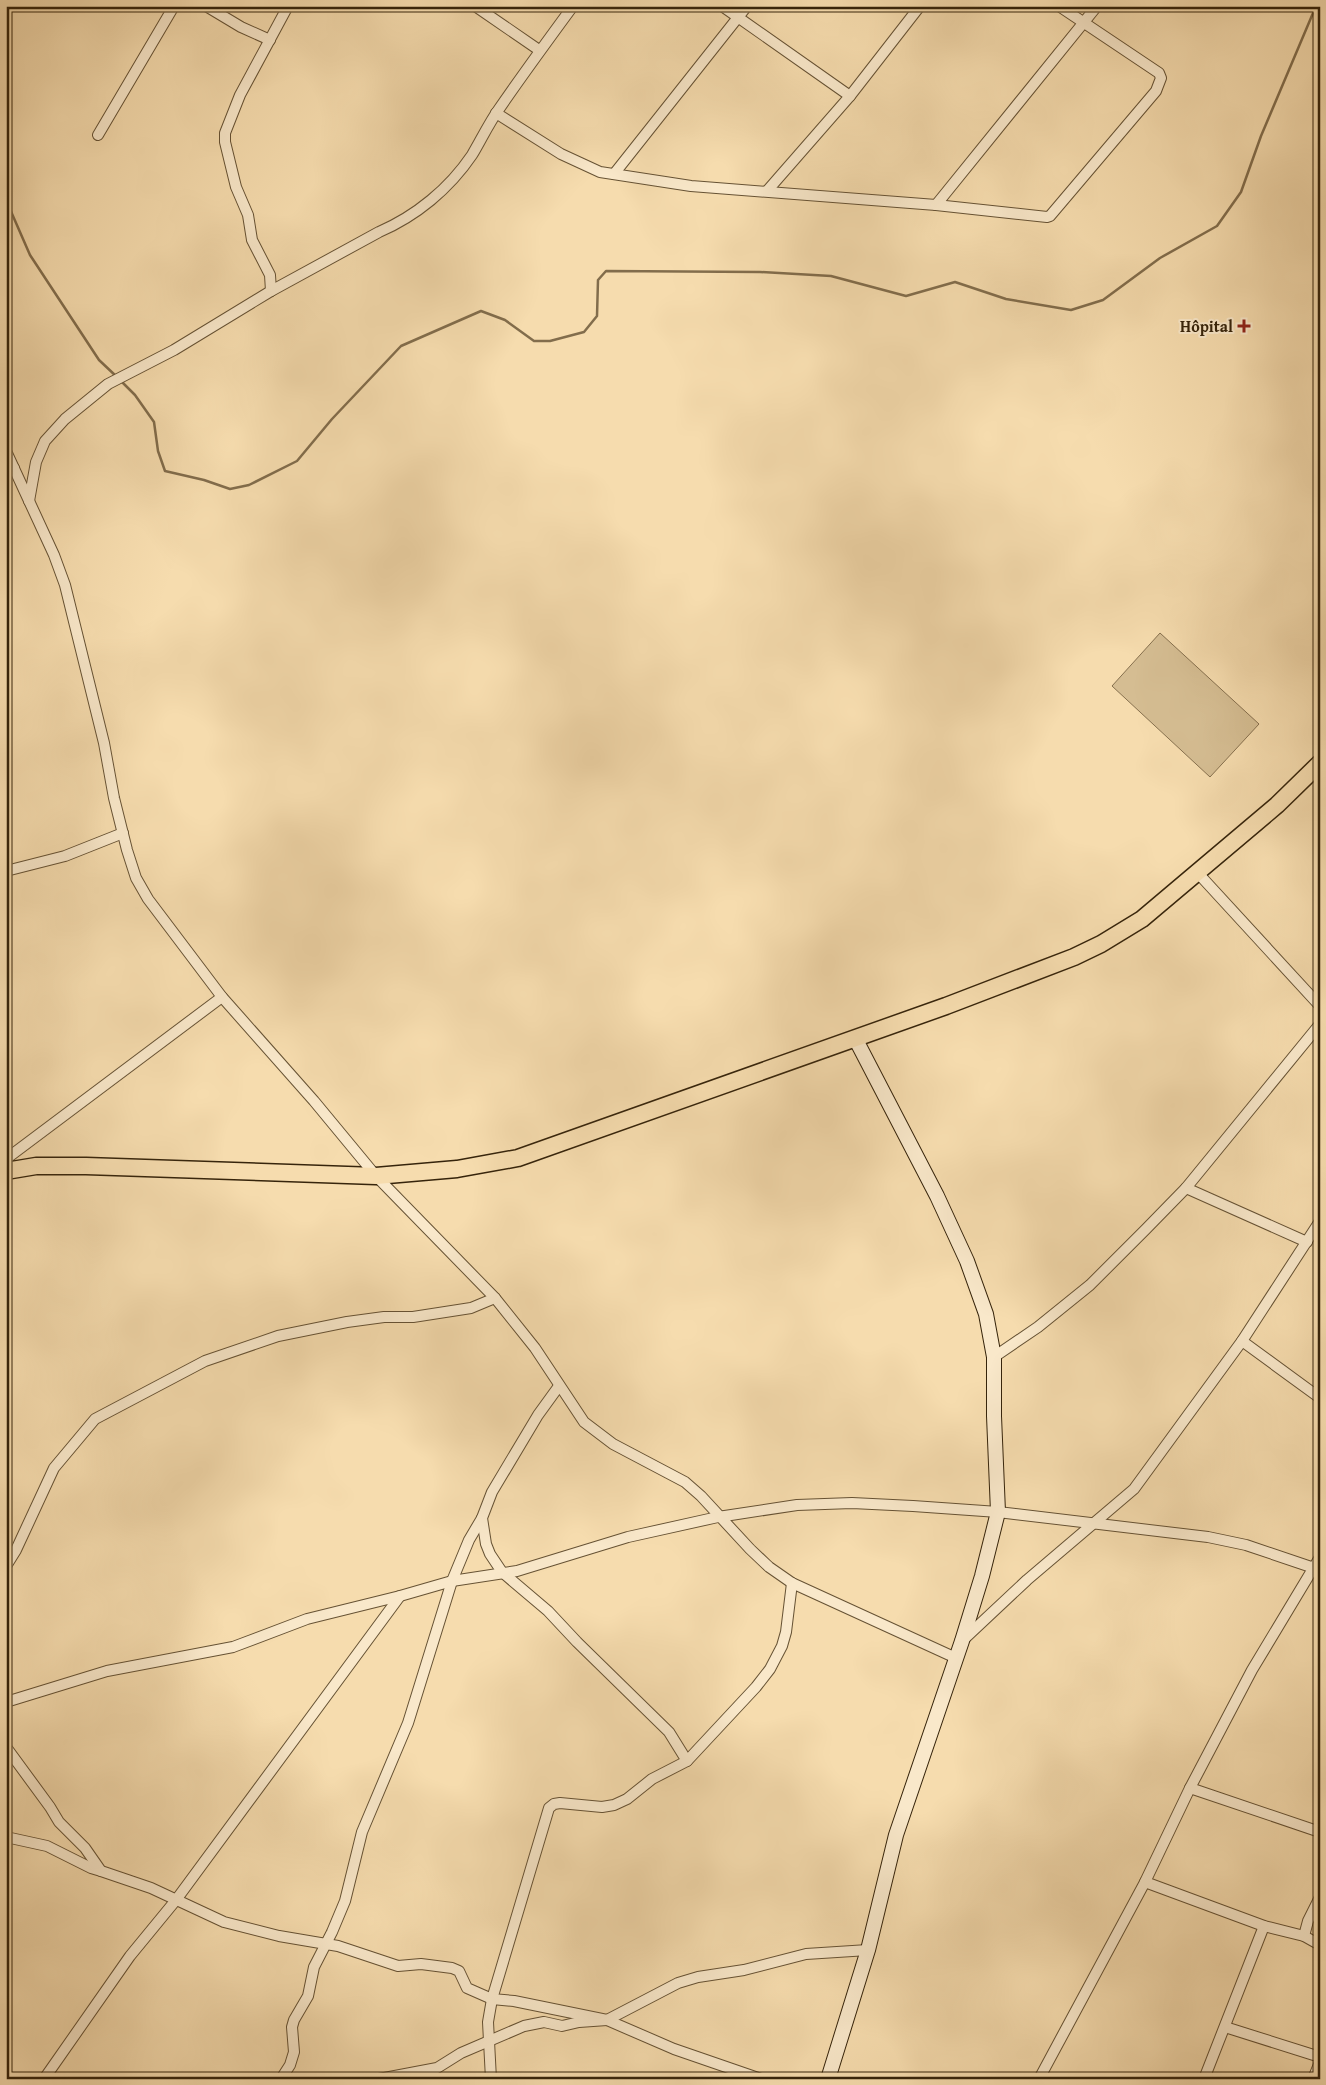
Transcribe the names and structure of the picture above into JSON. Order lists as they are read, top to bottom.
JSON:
{
  "places": {
    "health": ["Hôpital"]
  }
}
